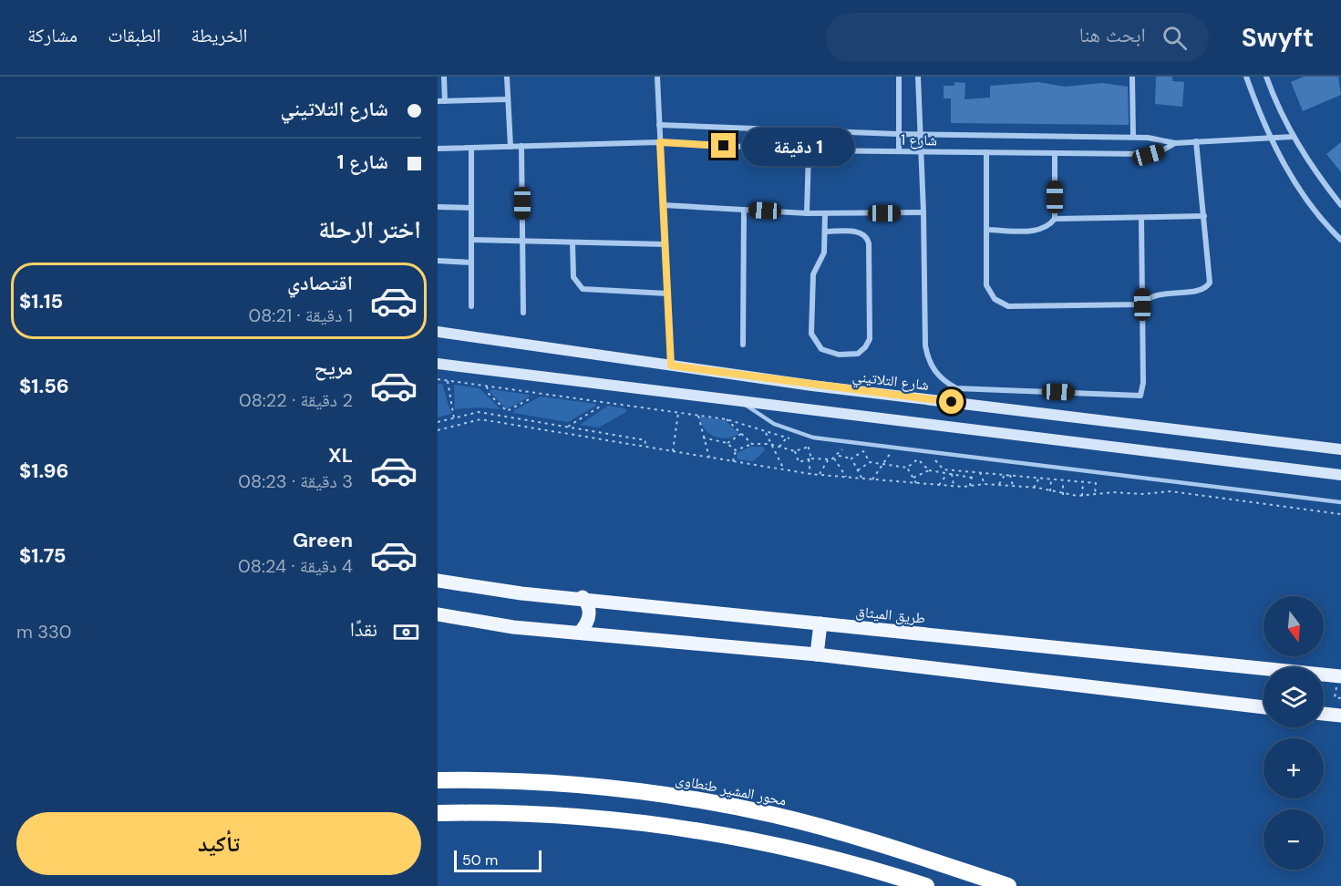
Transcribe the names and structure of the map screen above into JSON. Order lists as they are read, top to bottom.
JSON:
{
  "streets": {
    "highway": ["محور المشير طنطاوى"],
    "main road": ["شارع التلاتيني", "طريق الميثاق"],
    "street": ["شارع 1"]
  },
  "scale_bar": "50 m",
  "north": "bottom",
  "page": {
    "header": "Swyft",
    "search": "ابحث هنا",
    "nav": ["الخريطة", "الطبقات", "مشاركة"],
    "banner": ["شارع التلاتيني", "شارع 1"],
    "bubble": "1 دقيقة",
    "heading": "اختر الرحلة",
    "list": [
      {
        "name": "اقتصادي",
        "note": "1 دقيقة · 08:21",
        "value": "$1.15"
      },
      {
        "name": "مريح",
        "note": "2 دقيقة · 08:22",
        "value": "$1.56"
      },
      {
        "name": "XL",
        "note": "3 دقيقة · 08:23",
        "value": "$1.96"
      },
      {
        "name": "Green",
        "note": "4 دقيقة · 08:24",
        "value": "$1.75"
      }
    ],
    "map_buttons": ["+", "−"],
    "pay": ["نقدًا", "330 m"],
    "buttons": "تأكيد",
    "scale": "50 m"
  }
}
